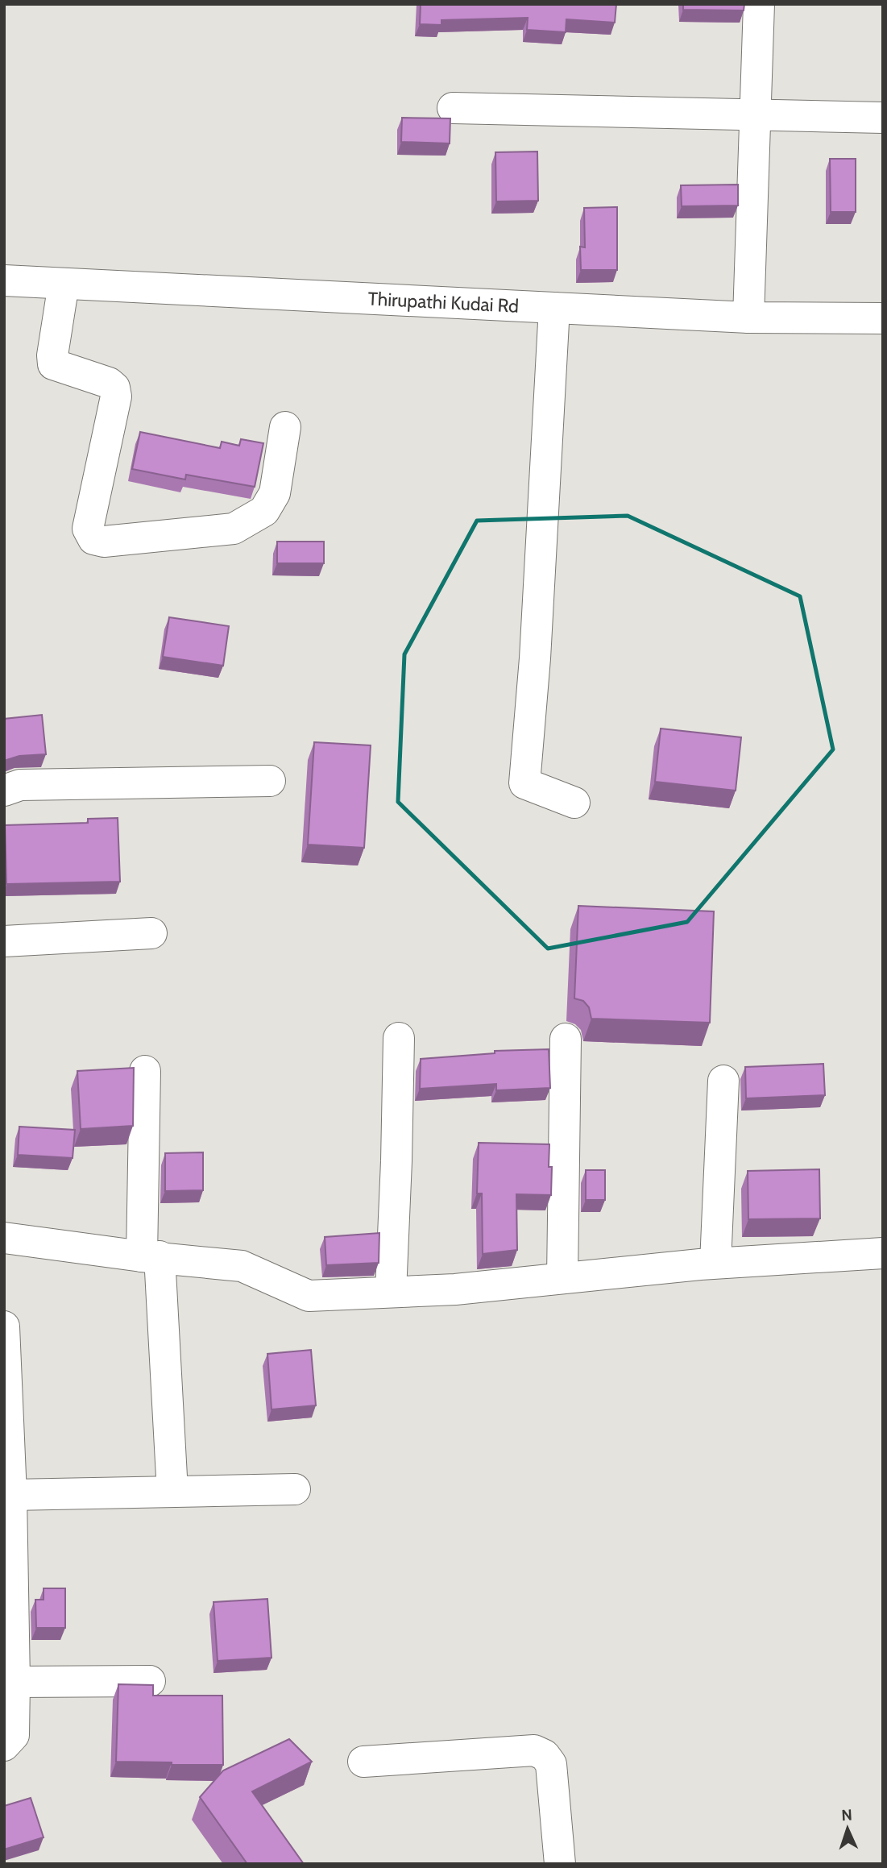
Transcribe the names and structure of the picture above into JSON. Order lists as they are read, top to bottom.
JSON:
{
  "streets": {
    "street": ["Thirupathi Kudai Rd"]
  },
  "north": "top"
}
